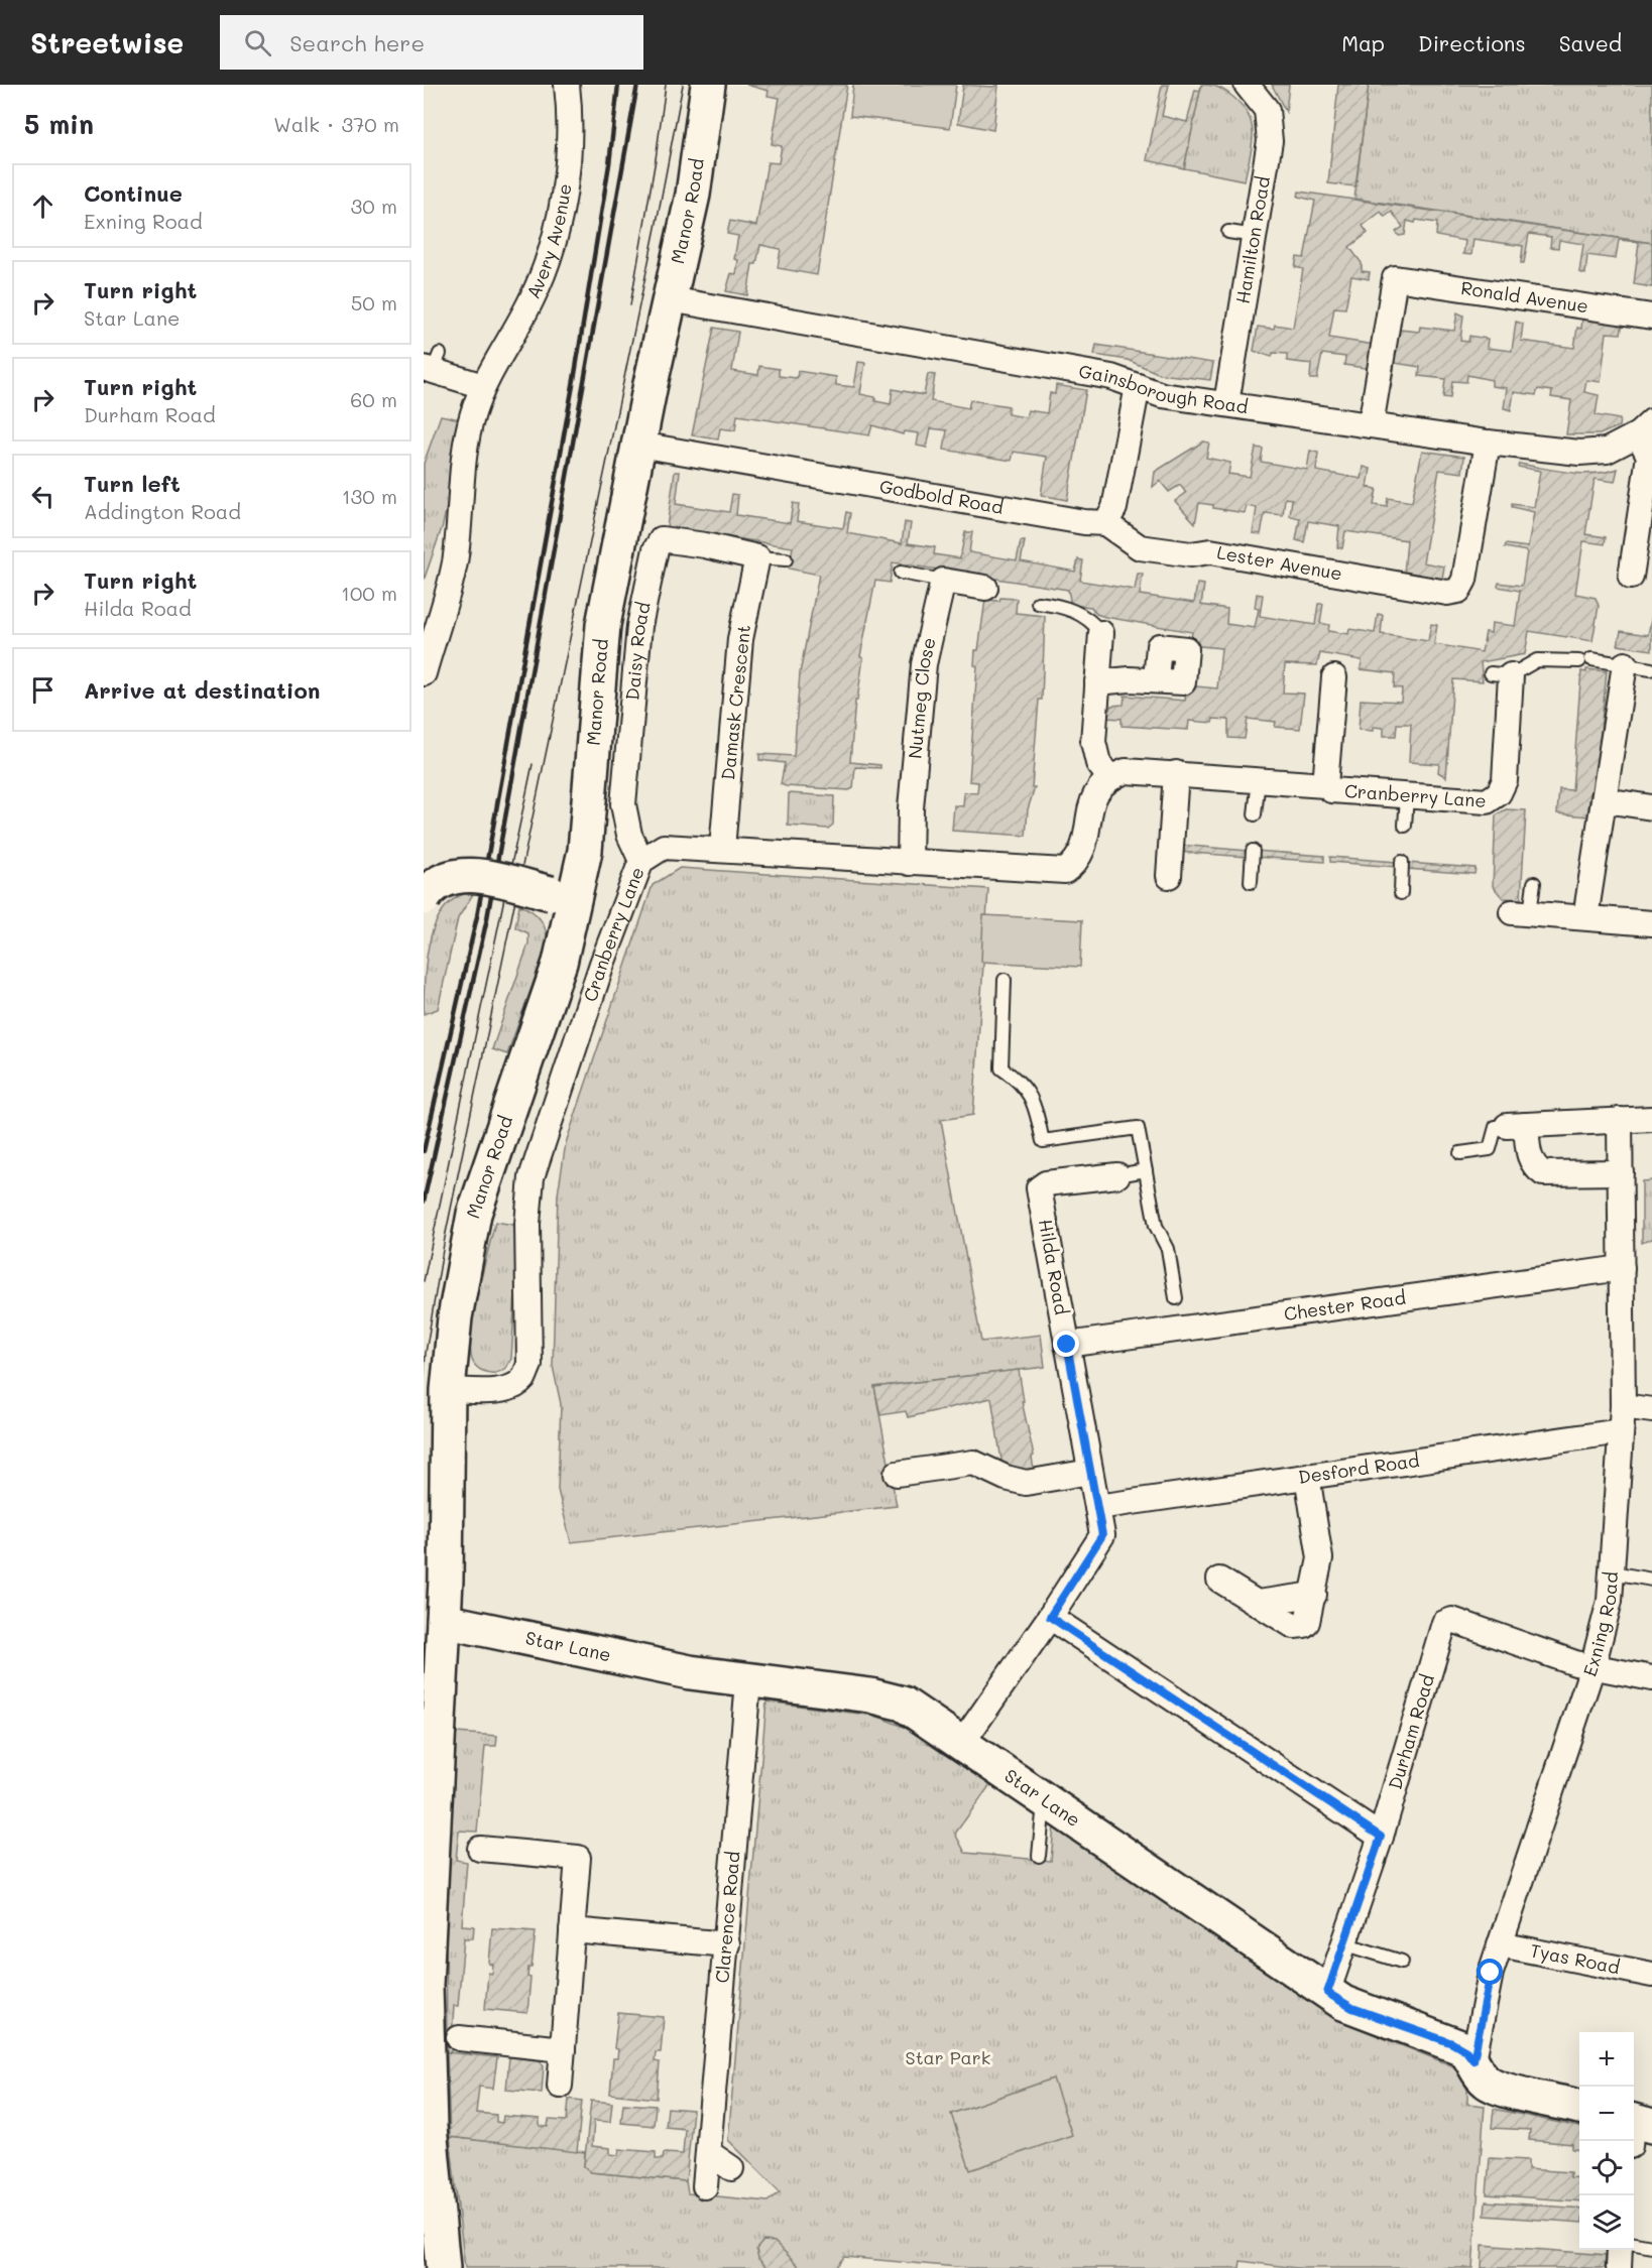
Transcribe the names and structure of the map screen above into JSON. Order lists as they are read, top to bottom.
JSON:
{
  "streets": {
    "main road": ["Manor Road", "Star Lane"],
    "street": [
      "Avery Avenue",
      "Hamilton Road",
      "Ronald Avenue",
      "Gainsborough Road",
      "Godbold Road",
      "Lester Avenue",
      "Daisy Road",
      "Nutmeg Close",
      "Damask Crescent",
      "Cranberry Lane",
      "Hilda Road",
      "Chester Road",
      "Desford Road",
      "Exning Road",
      "Durham Road",
      "Clarence Road",
      "Tyas Road"
    ]
  },
  "crossings": [
    ["Manor Road", "Gainsborough Road"],
    ["Manor Road", "Godbold Road"],
    ["Manor Road", "Cranberry Lane"],
    ["Manor Road", "Star Lane"],
    ["Hamilton Road", "Gainsborough Road"],
    ["Ronald Avenue", "Gainsborough Road"],
    ["Gainsborough Road", "Lester Avenue"],
    ["Godbold Road", "Lester Avenue"],
    ["Daisy Road", "Damask Crescent"],
    ["Daisy Road", "Cranberry Lane"],
    ["Nutmeg Close", "Cranberry Lane"],
    ["Damask Crescent", "Cranberry Lane"],
    ["Hilda Road", "Chester Road"],
    ["Hilda Road", "Desford Road"],
    ["Hilda Road", "Star Lane"],
    ["Chester Road", "Exning Road"],
    ["Desford Road", "Exning Road"],
    ["Exning Road", "Star Lane"],
    ["Exning Road", "Durham Road"],
    ["Exning Road", "Tyas Road"],
    ["Star Lane", "Durham Road"],
    ["Star Lane", "Clarence Road"]
  ],
  "parks": ["Star Park"],
  "page": {
    "header": "Streetwise",
    "search": "Search here",
    "nav": ["Map", "Directions", "Saved"],
    "heading": ["5 min", "Walk · 370 m"],
    "list": [
      ["Continue", "Exning Road", "30 m"],
      ["Turn right", "Star Lane", "50 m"],
      ["Turn right", "Durham Road", "60 m"],
      ["Turn left", "Addington Road", "130 m"],
      ["Turn right", "Hilda Road", "100 m"],
      "Arrive at destination"
    ],
    "map_buttons": ["+", "−"]
  }
}
